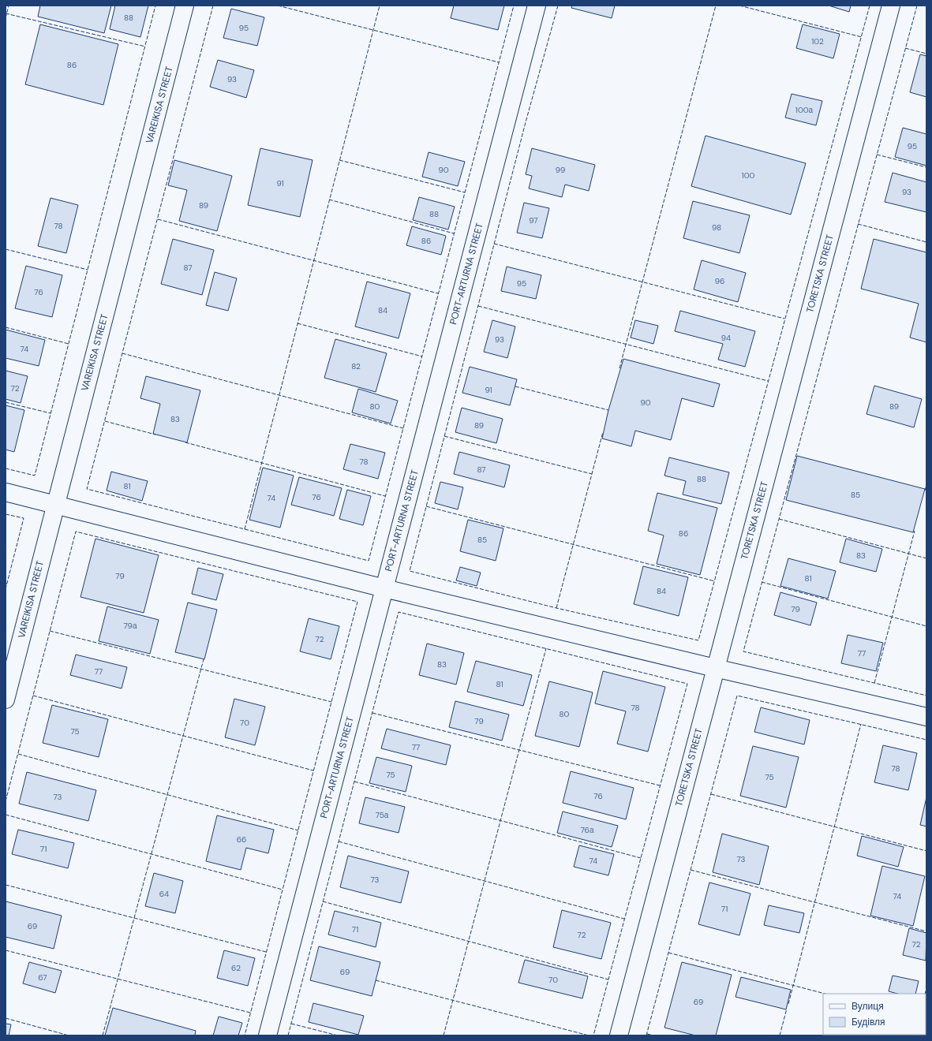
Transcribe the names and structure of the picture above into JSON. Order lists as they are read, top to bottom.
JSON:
{
  "streets": {
    "street": ["VAREIKISA STREET", "PORT-ARTURNA STREET", "TORETSKA STREET"]
  },
  "house_numbers": [
    "88",
    "95",
    "102",
    "86",
    "93",
    "100а",
    "95",
    "90",
    "99",
    "100",
    "91",
    "93",
    "89",
    "88",
    "97",
    "78",
    "98",
    "86",
    "87",
    "96",
    "95",
    "76",
    "84",
    "94",
    "93",
    "74",
    "82",
    "72",
    "91",
    "90",
    "80",
    "89",
    "83",
    "89",
    "78",
    "87",
    "88",
    "81",
    "85",
    "76",
    "74",
    "86",
    "85",
    "83",
    "79",
    "81",
    "84",
    "79",
    "79а",
    "72",
    "77",
    "83",
    "77",
    "81",
    "78",
    "80",
    "79",
    "70",
    "75",
    "77",
    "78",
    "75",
    "75",
    "76",
    "73",
    "75а",
    "76а",
    "66",
    "71",
    "73",
    "74",
    "73",
    "64",
    "74",
    "71",
    "69",
    "71",
    "72",
    "72",
    "62",
    "69",
    "67",
    "70",
    "69"
  ],
  "legend": ["Вулиця", "Будівля"]
}
